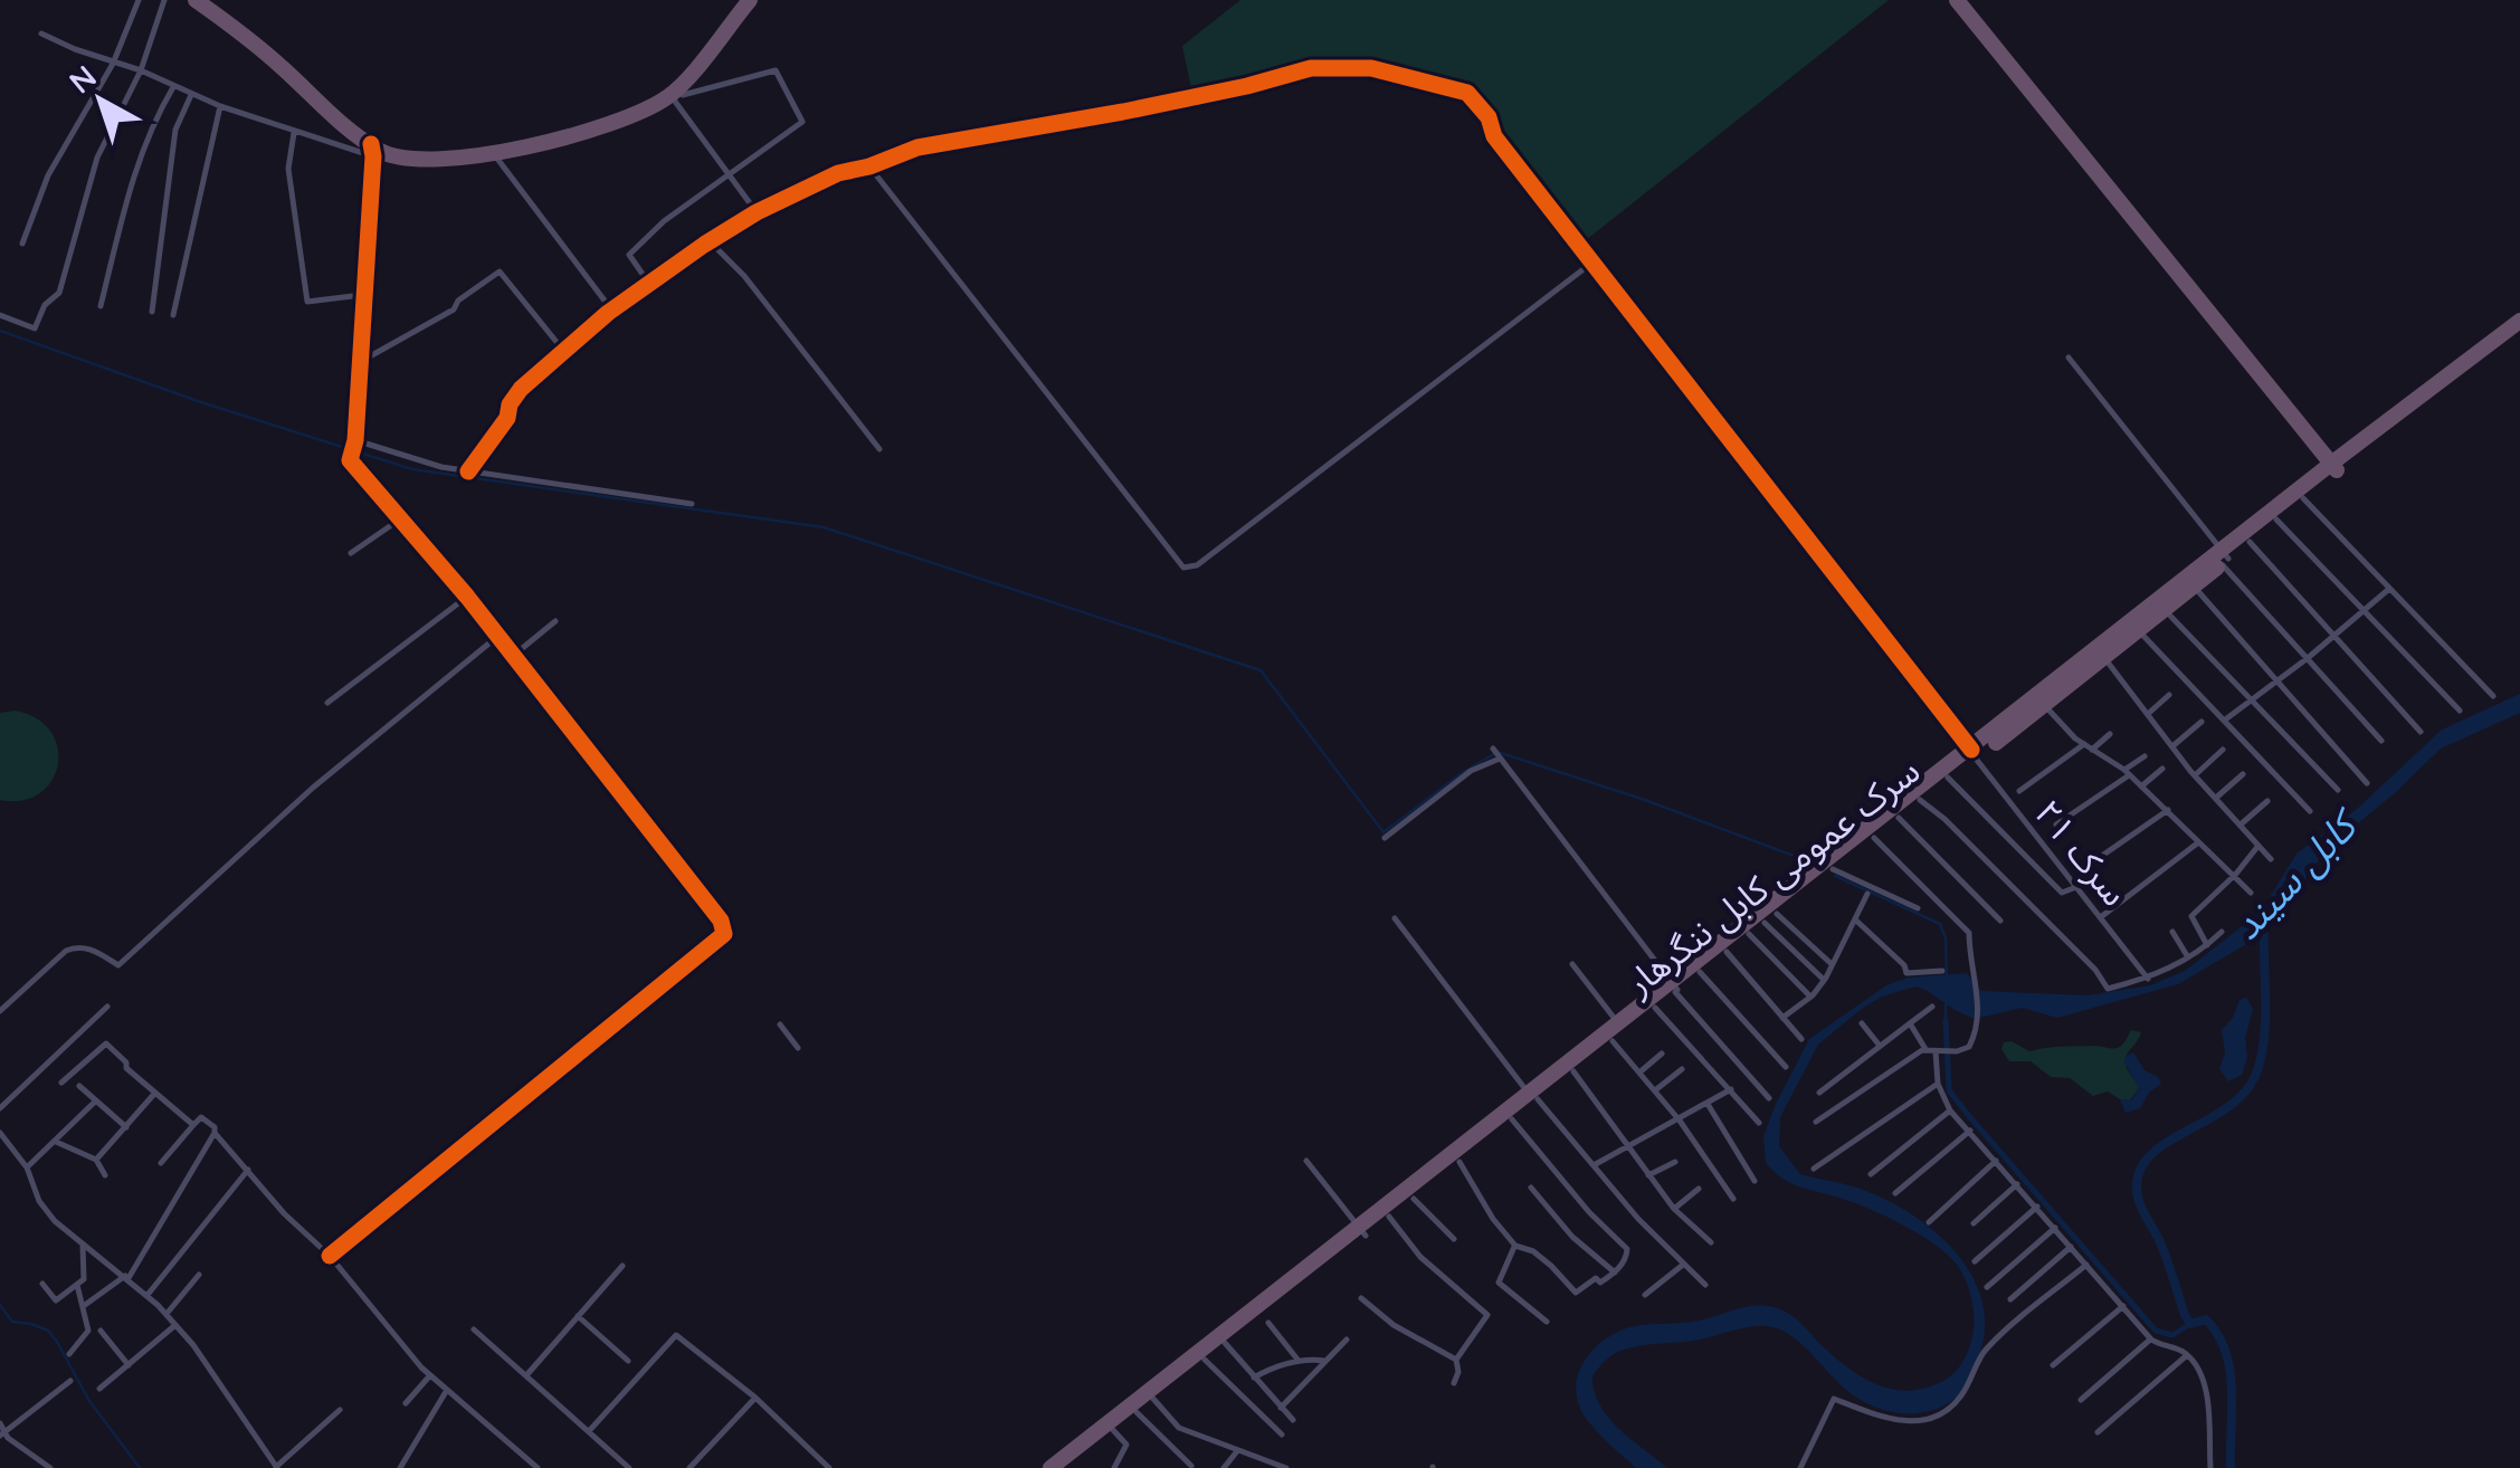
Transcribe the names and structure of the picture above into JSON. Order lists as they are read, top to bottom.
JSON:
{
  "streets": {
    "highway": ["سرک عمومی کابل ننگرهار"],
    "street": ["سرک ۲۱"]
  },
  "crossings": [
    ["سرک ۲۱", "سرک عمومی کابل ننگرهار"]
  ],
  "water": ["کابل سيند"],
  "north": "top left"
}
